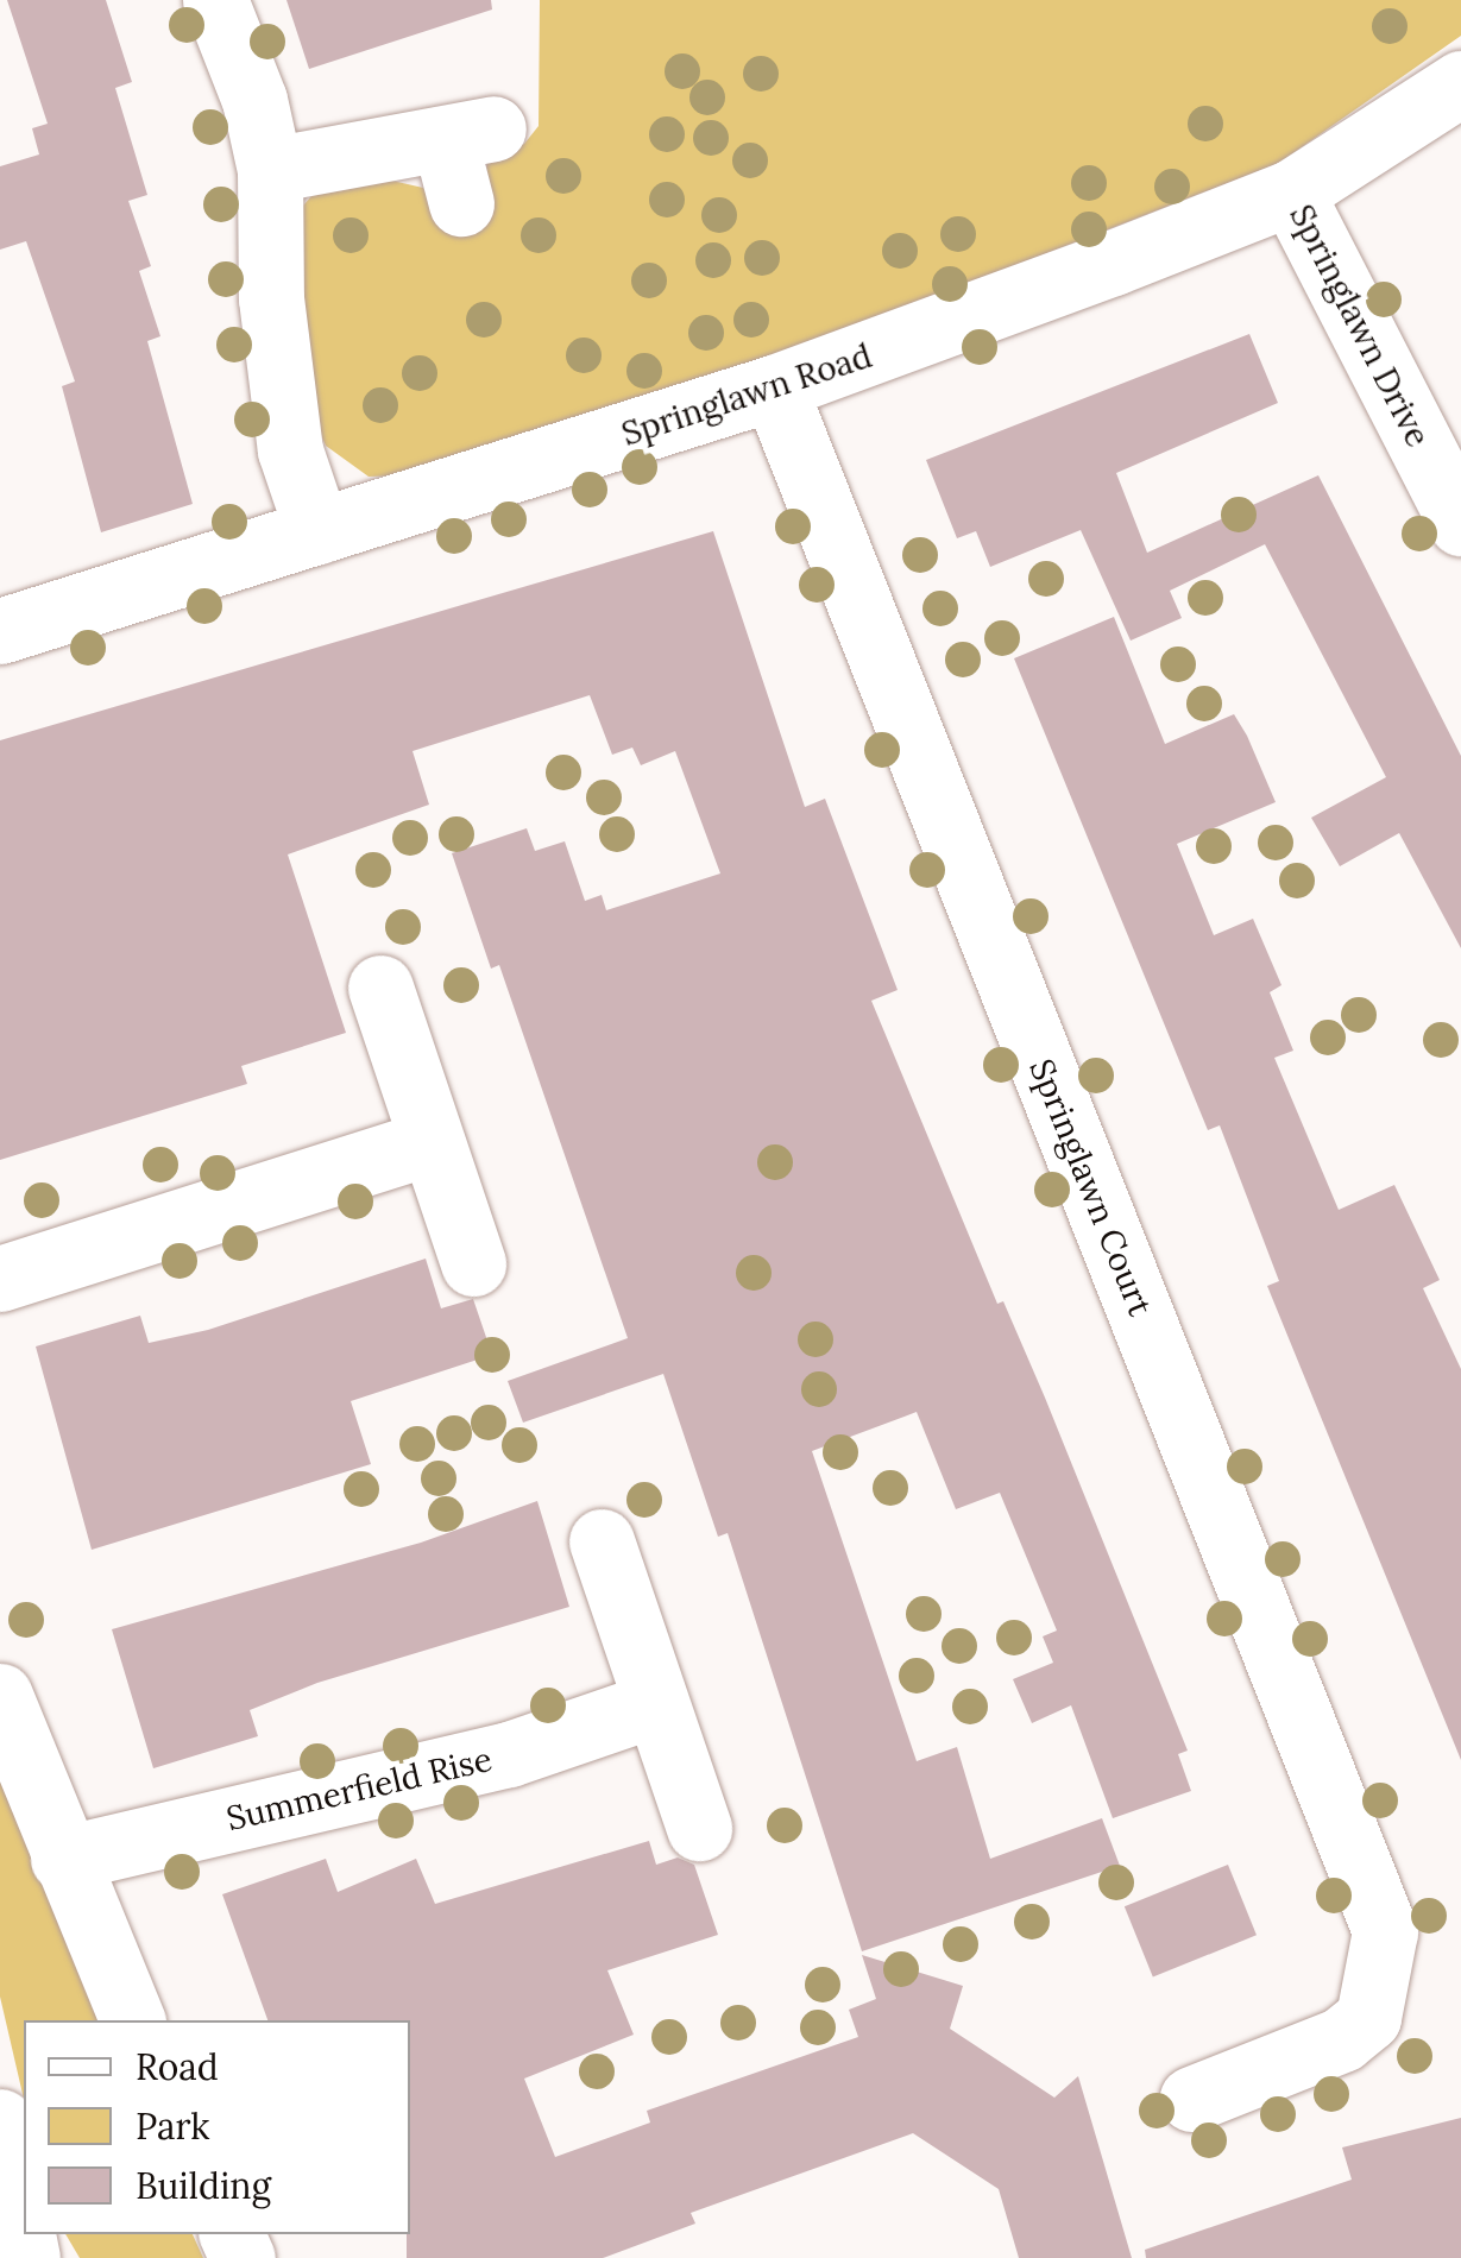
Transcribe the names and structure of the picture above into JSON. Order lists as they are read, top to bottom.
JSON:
{
  "streets": {
    "street": [
      "Springlawn Drive",
      "Springlawn Road",
      "Springlawn Court",
      "Summerfield Rise"
    ]
  },
  "crossings": [
    ["Springlawn Drive", "Springlawn Road"],
    ["Springlawn Road", "Springlawn Court"]
  ],
  "legend": ["Road", "Park", "Building"]
}
